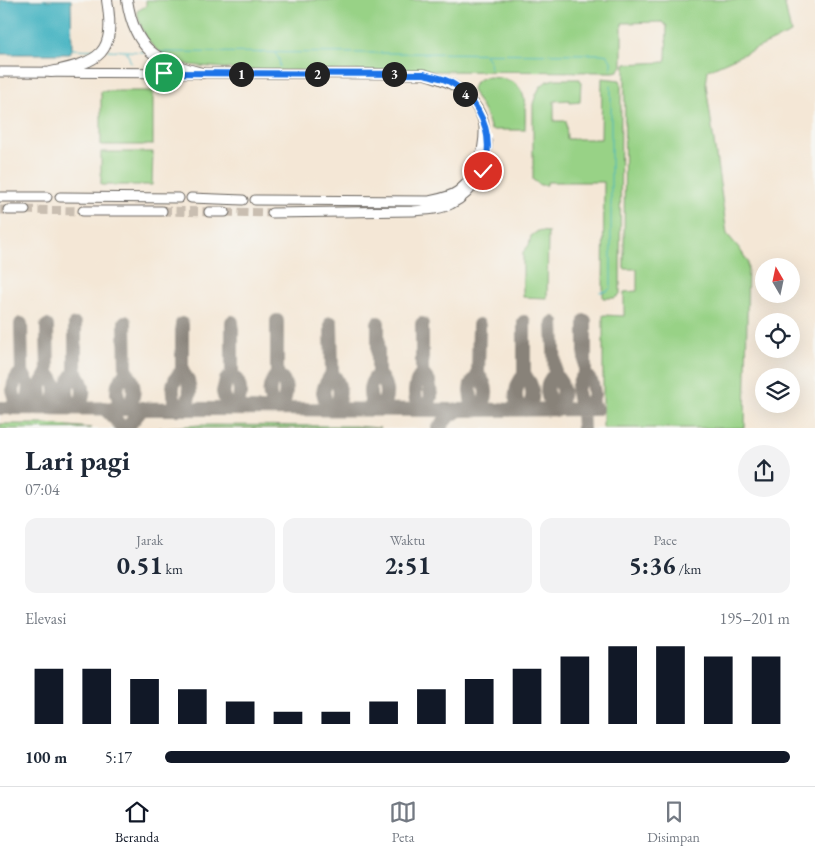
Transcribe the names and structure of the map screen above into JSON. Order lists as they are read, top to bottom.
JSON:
{
  "north": "top",
  "page": {
    "pins": [
      "1",
      "2",
      "3",
      "4"
    ],
    "heading": ["Lari pagi", "07:04"],
    "stats": [
      ["Jarak", "0.51 km"],
      ["Waktu", "2:51"],
      ["Pace", "5:36 /km"]
    ],
    "chart": ["Elevasi", "195–201 m"],
    "list": [
      {
        "name": "100 m",
        "note": "5:17"
      }
    ],
    "tabs": ["Beranda", "Peta", "Disimpan"]
  }
}
